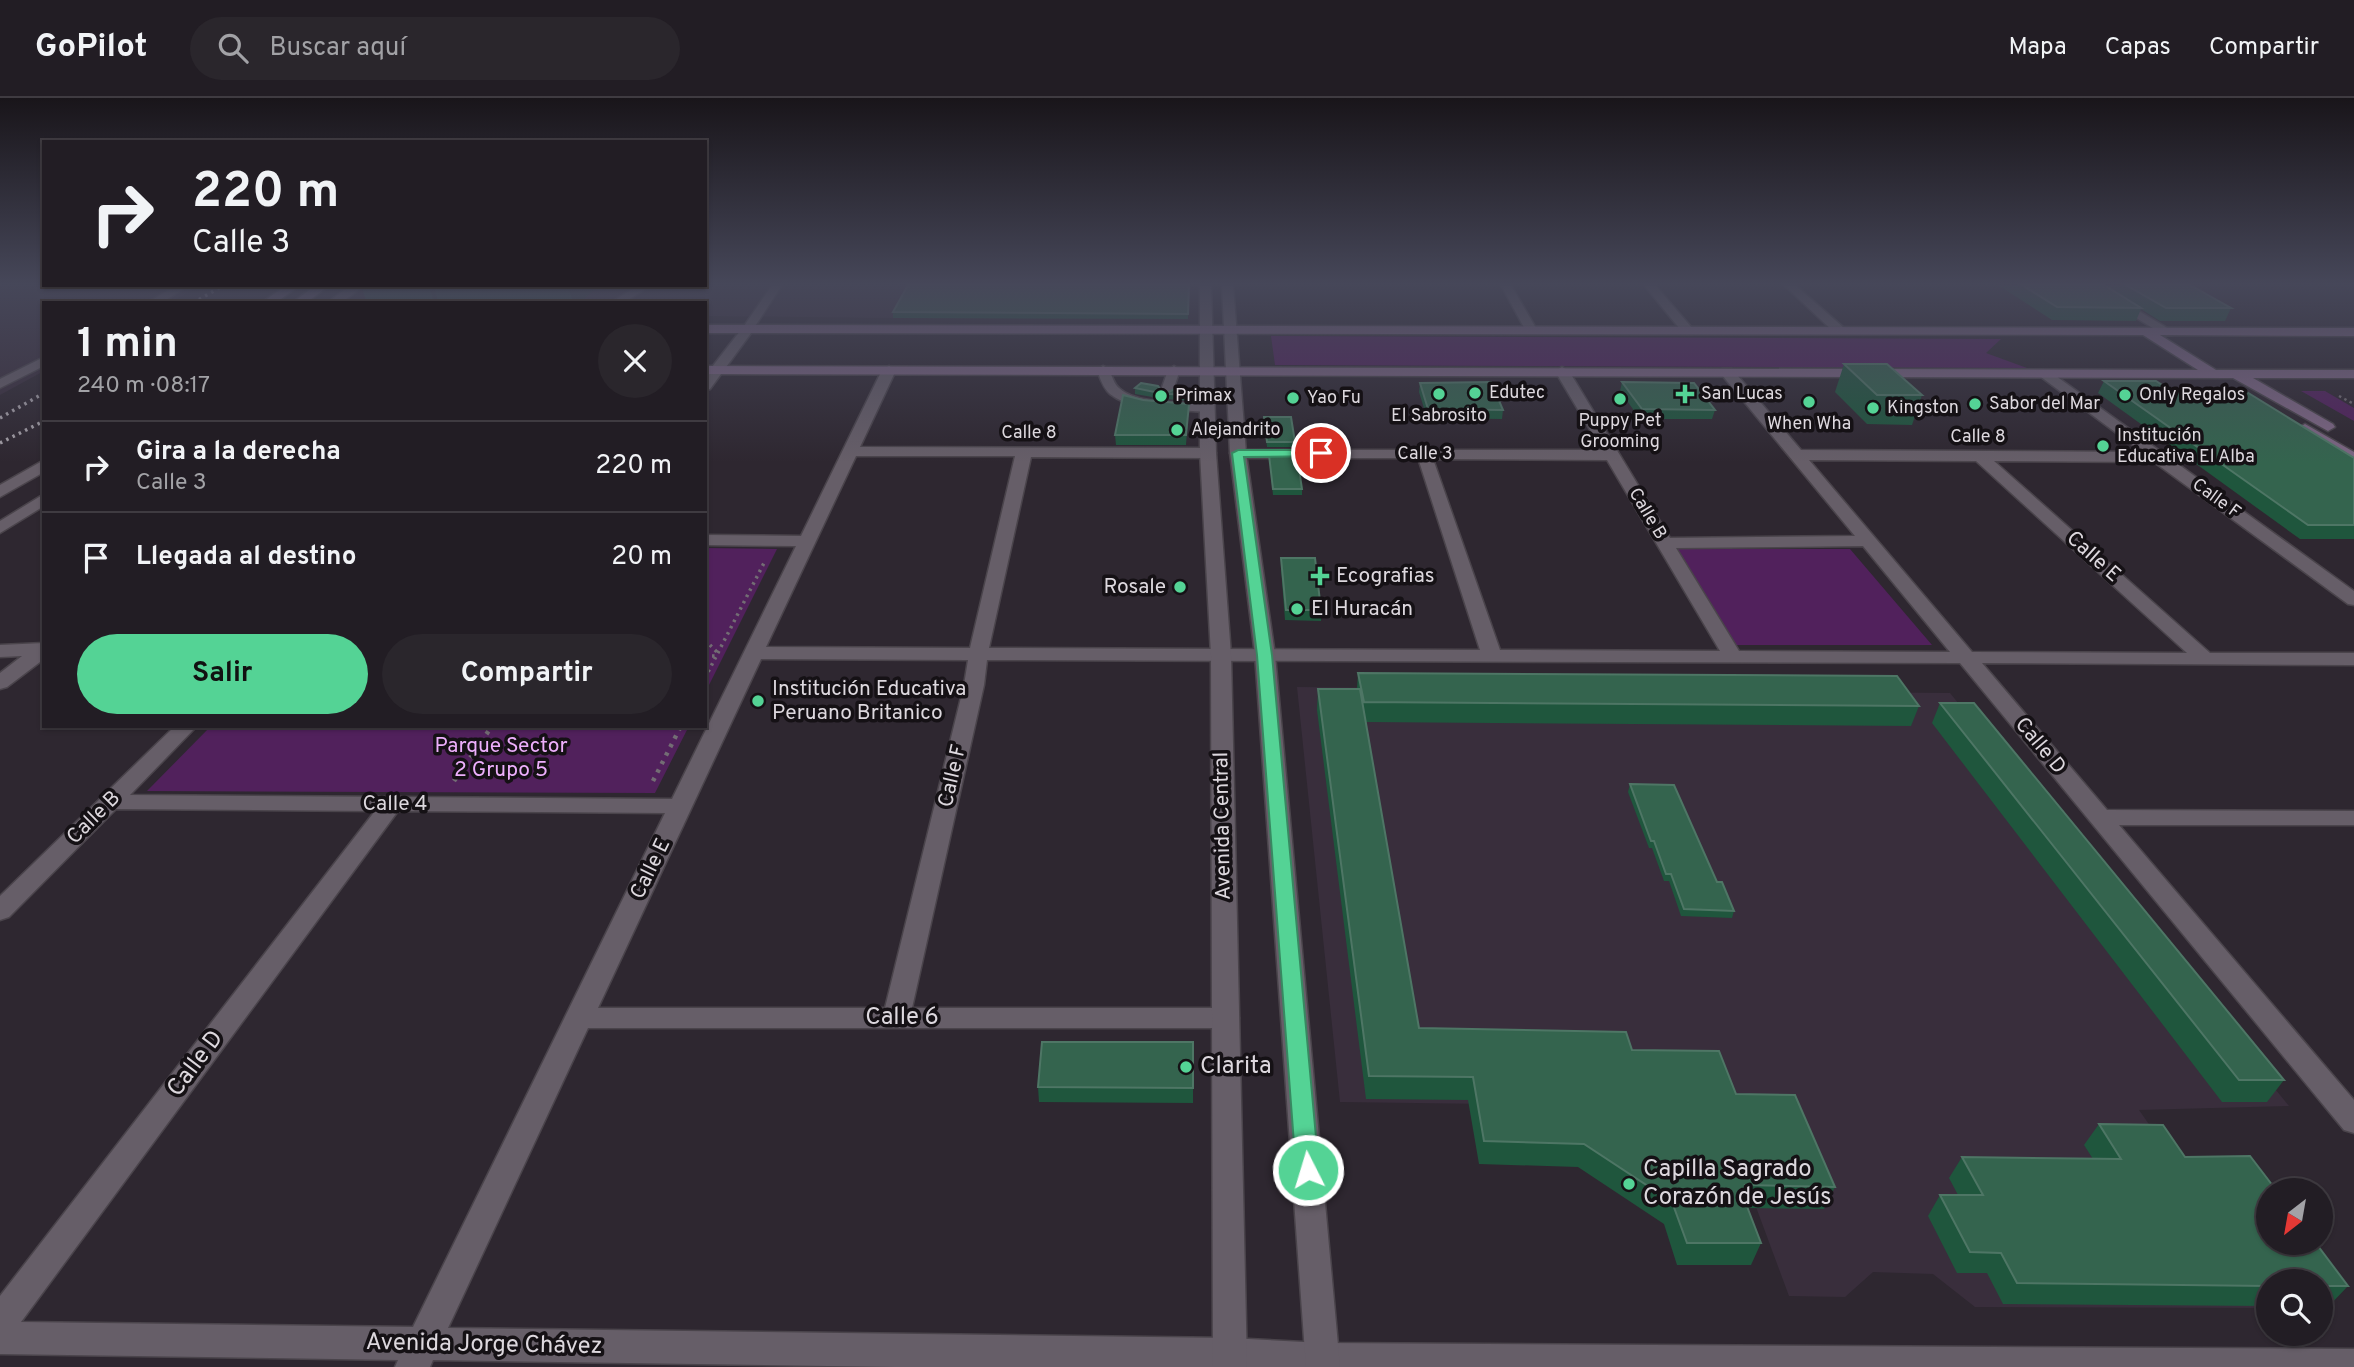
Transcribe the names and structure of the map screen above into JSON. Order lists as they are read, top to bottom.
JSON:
{
  "streets": {
    "street": [
      "Calle 8",
      "Calle 3",
      "Calle F",
      "Calle B",
      "Calle E",
      "Calle D",
      "Calle 4",
      "Avenida Central",
      "Calle 6",
      "Avenida Jorge Chávez"
    ]
  },
  "crossings": [
    ["Calle 8", "Calle F"],
    ["Calle 8", "Calle E"],
    ["Calle 8", "Calle D"],
    ["Calle 8", "Avenida Central"],
    ["Calle 3", "Calle B"],
    ["Calle F", "Calle 6"],
    ["Calle B", "Calle 4"],
    ["Calle E", "Calle 4"],
    ["Calle E", "Calle 6"],
    ["Calle E", "Avenida Jorge Chávez"],
    ["Calle D", "Calle 4"],
    ["Avenida Central", "Calle 6"],
    ["Avenida Central", "Avenida Jorge Chávez"]
  ],
  "parks": ["Parque Sector 2 Grupo 5"],
  "places": {
    "other": [
      "Edutec",
      "El Sabrosito",
      "Only Regalos",
      "Primax",
      "Yao Fu",
      "Puppy Pet Grooming",
      "When Wha",
      "Sabor del Mar",
      "Kingston",
      "Alejandrito",
      "Institución Educativa El Alba",
      "Rosale",
      "El Huracán",
      "Institución Educativa Peruano Britanico",
      "Clarita",
      "Capilla Sagrado Corazón de Jesús"
    ],
    "health": ["San Lucas", "Ecografias"]
  },
  "north": "bottom left",
  "page": {
    "header": "GoPilot",
    "search": "Buscar aquí",
    "nav": ["Mapa", "Capas", "Compartir"],
    "turn": ["220 m", "Calle 3"],
    "heading": ["1 min", "240 m · 08:17"],
    "list": [
      {
        "name": "Gira a la derecha",
        "note": "Calle 3",
        "value": "220 m"
      },
      {
        "name": "Llegada al destino",
        "value": "20 m"
      }
    ],
    "buttons": ["Salir", "Compartir"]
  }
}
